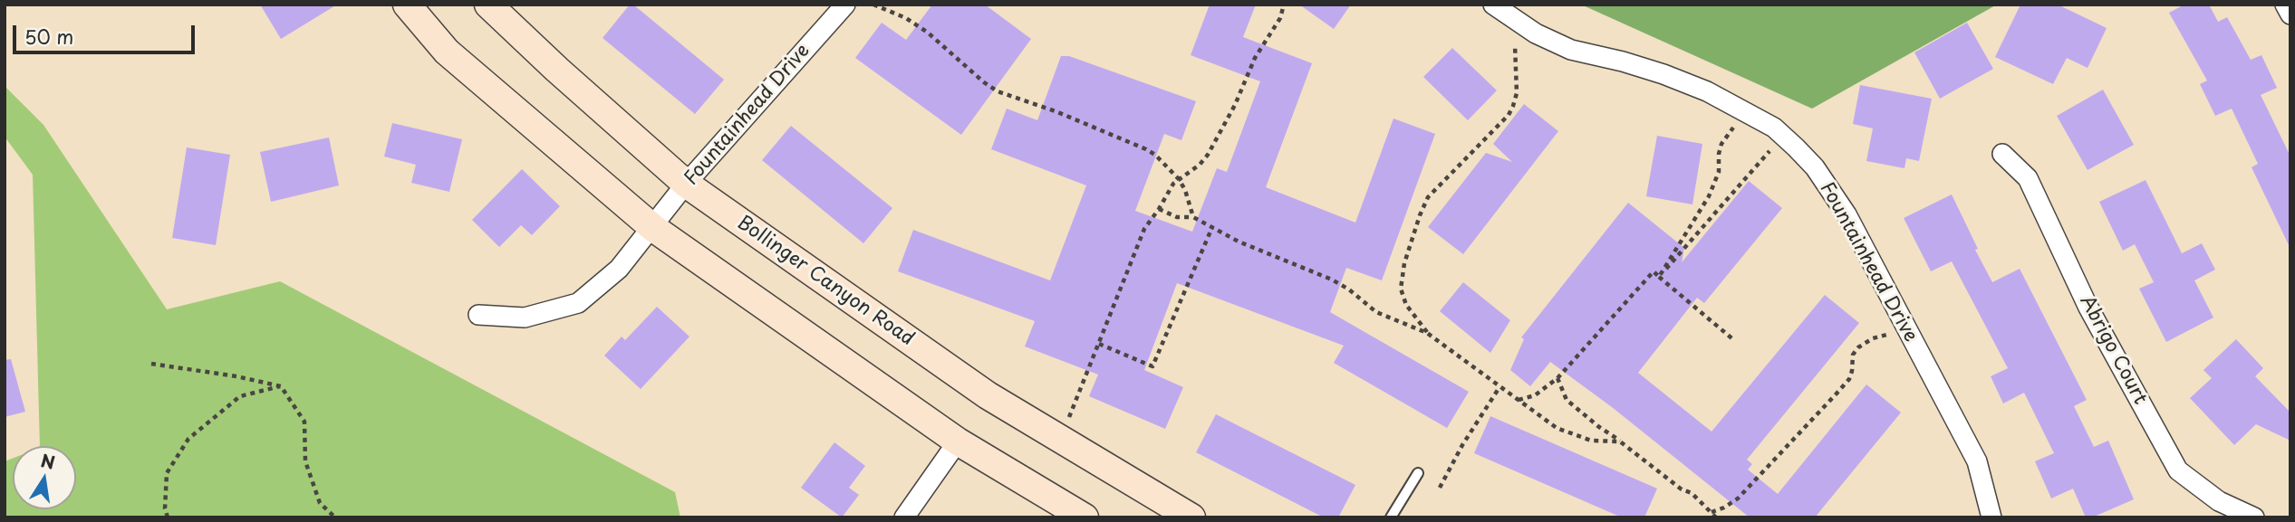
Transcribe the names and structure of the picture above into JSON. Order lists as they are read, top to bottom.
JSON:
{
  "streets": {
    "main road": ["Bollinger Canyon Road"],
    "street": ["Fountainhead Drive", "Abrigo Court"]
  },
  "crossings": [
    ["Fountainhead Drive", "Bollinger Canyon Road"]
  ],
  "scale_bar": "50 m",
  "north": "top"
}
